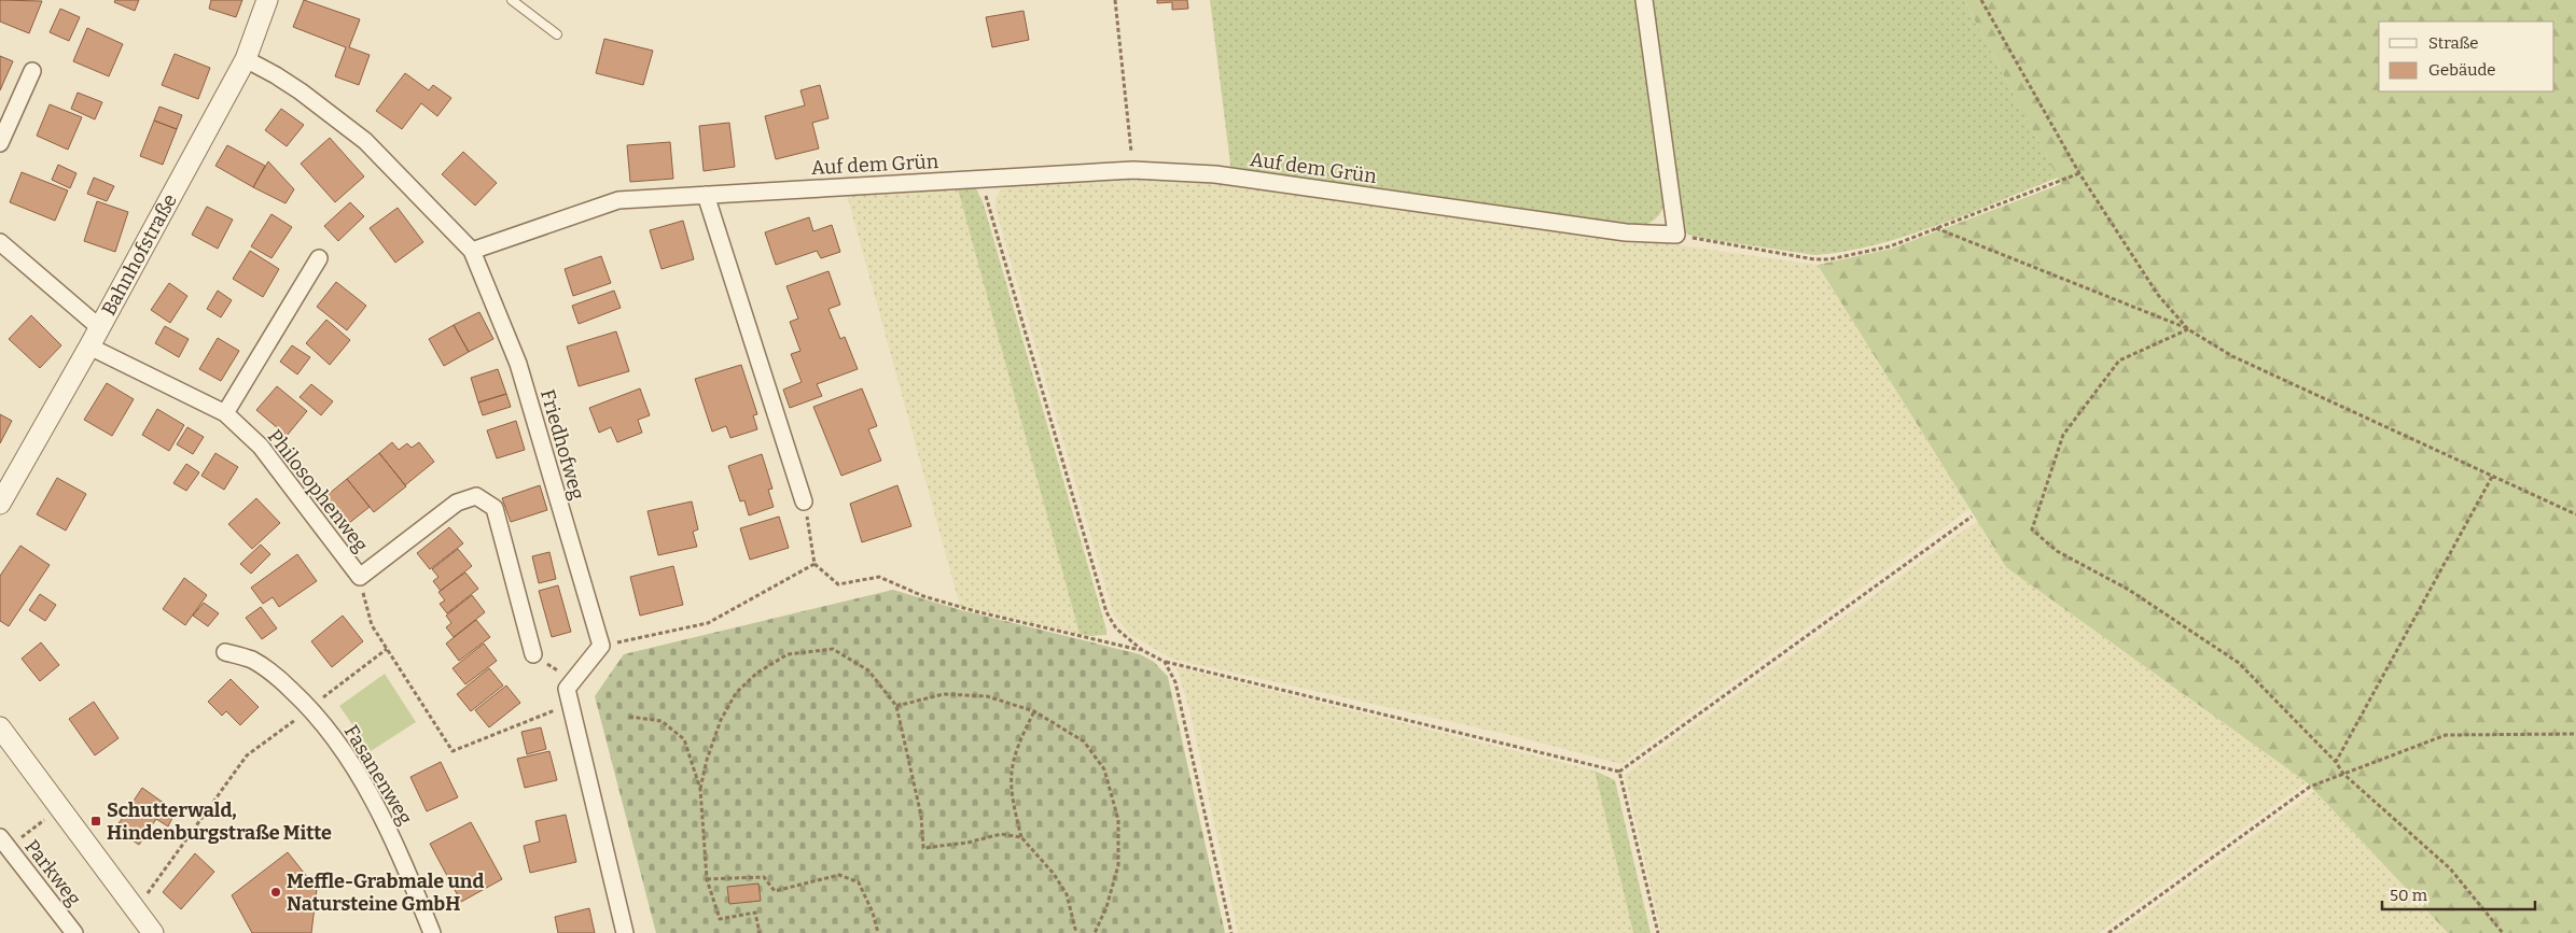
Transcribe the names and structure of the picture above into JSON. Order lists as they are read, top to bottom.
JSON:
{
  "streets": {
    "street": [
      "Auf dem Grün",
      "Bahnhofstraße",
      "Friedhofweg",
      "Philosophenweg",
      "Fasanenweg",
      "Parkweg"
    ]
  },
  "crossings": [
    ["Auf dem Grün", "Friedhofweg"],
    ["Bahnhofstraße", "Friedhofweg"],
    ["Bahnhofstraße", "Philosophenweg"]
  ],
  "places": {
    "transit": ["Schutterwald, Hindenburgstraße Mitte"],
    "other": ["Meffle-Grabmale und Natursteine GmbH"]
  },
  "legend": ["Straße", "Gebäude"],
  "scale_bar": "50 m"
}
